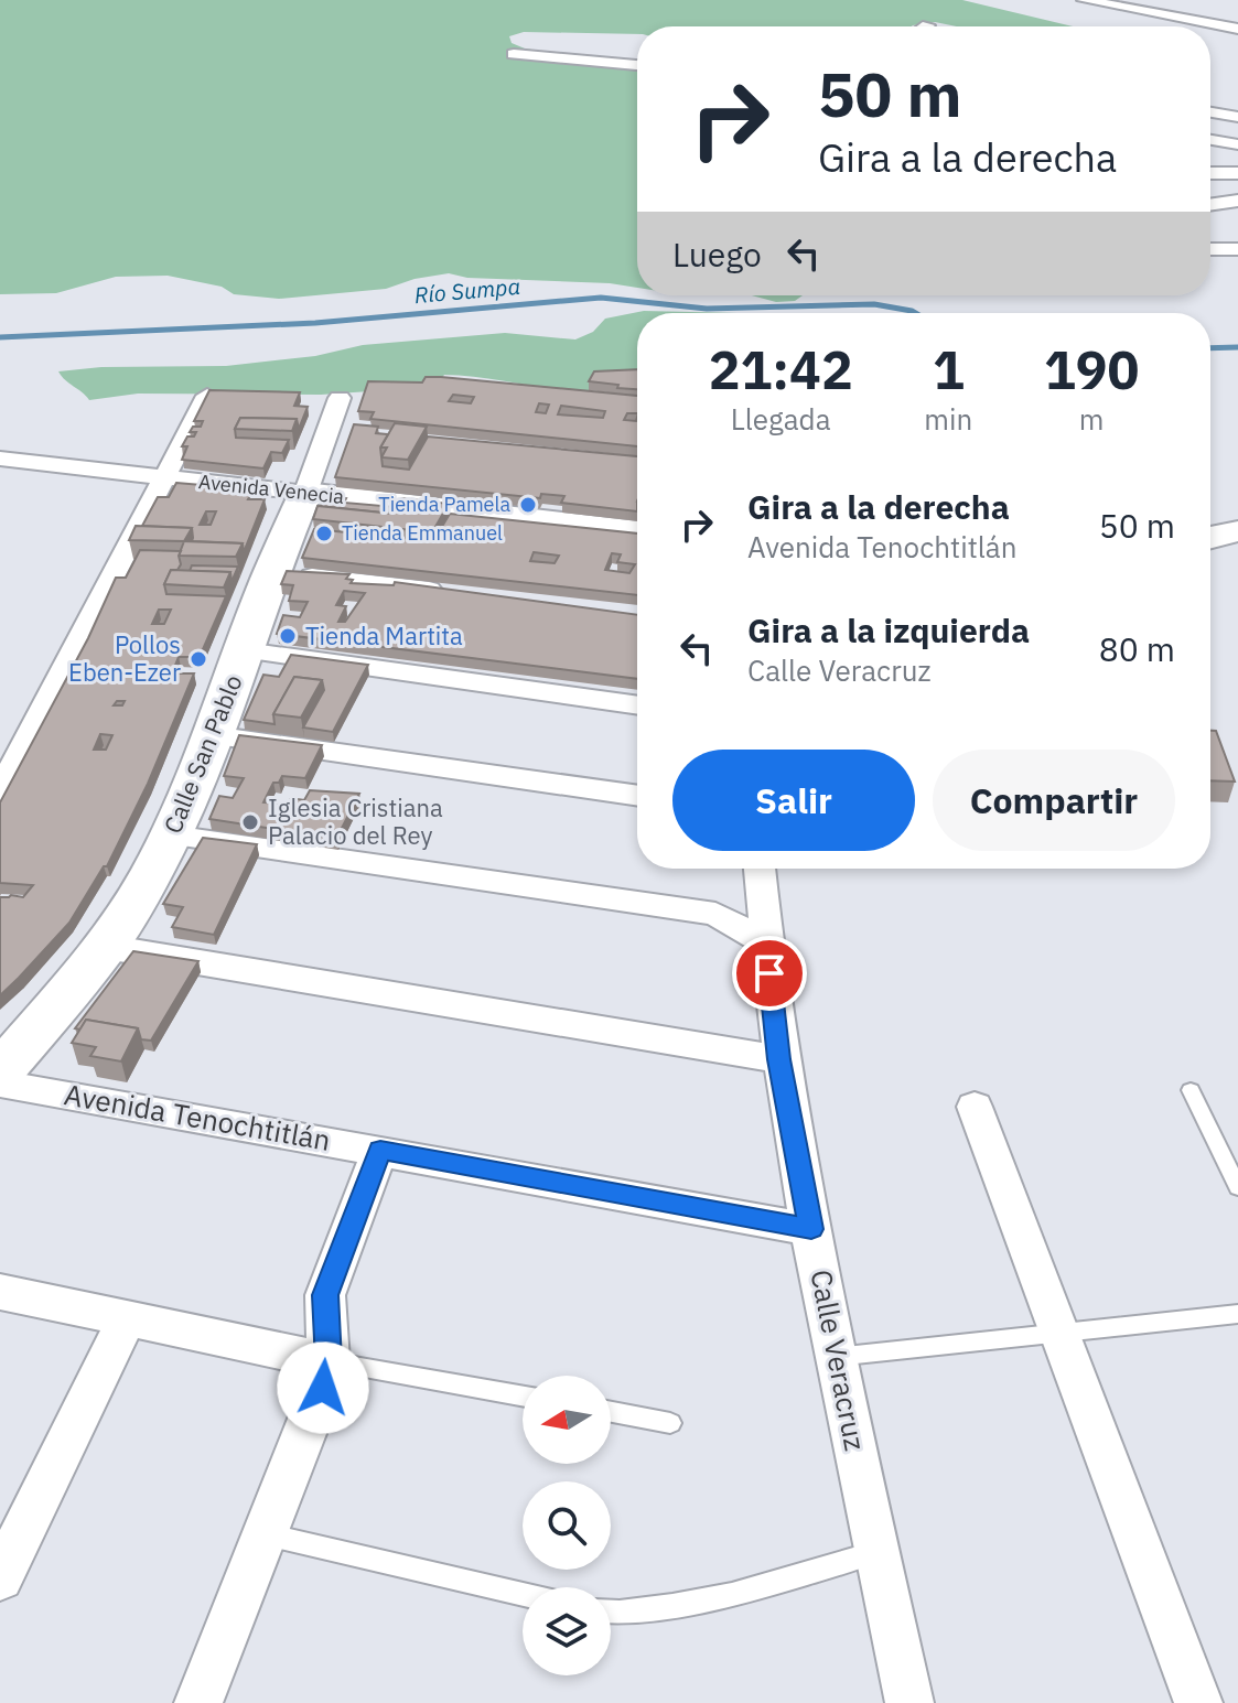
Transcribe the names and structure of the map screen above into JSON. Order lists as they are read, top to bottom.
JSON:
{
  "streets": {
    "street": [
      "Avenida Venecia",
      "Calle San Pablo",
      "Avenida Tenochtitlán",
      "Calle Veracruz"
    ]
  },
  "crossings": [
    ["Avenida Venecia", "Calle San Pablo"],
    ["Avenida Tenochtitlán", "Calle Veracruz"]
  ],
  "water": ["Río Sumpa"],
  "places": [
    "Tienda Pamela",
    "Tienda Emmanuel",
    "Tienda Martita",
    "Pollos Eben-Ezer",
    "Iglesia Cristiana Palacio del Rey"
  ],
  "north": "left",
  "page": {
    "turn": ["50 m", "Gira a la derecha"],
    "then": "Luego",
    "eta": [
      "21:42",
      "Llegada",
      "1",
      "min",
      "190",
      "m"
    ],
    "list": [
      {
        "name": "Gira a la derecha",
        "note": "Avenida Tenochtitlán",
        "value": "50 m"
      },
      {
        "name": "Gira a la izquierda",
        "note": "Calle Veracruz",
        "value": "80 m"
      }
    ],
    "buttons": ["Salir", "Compartir"]
  }
}
